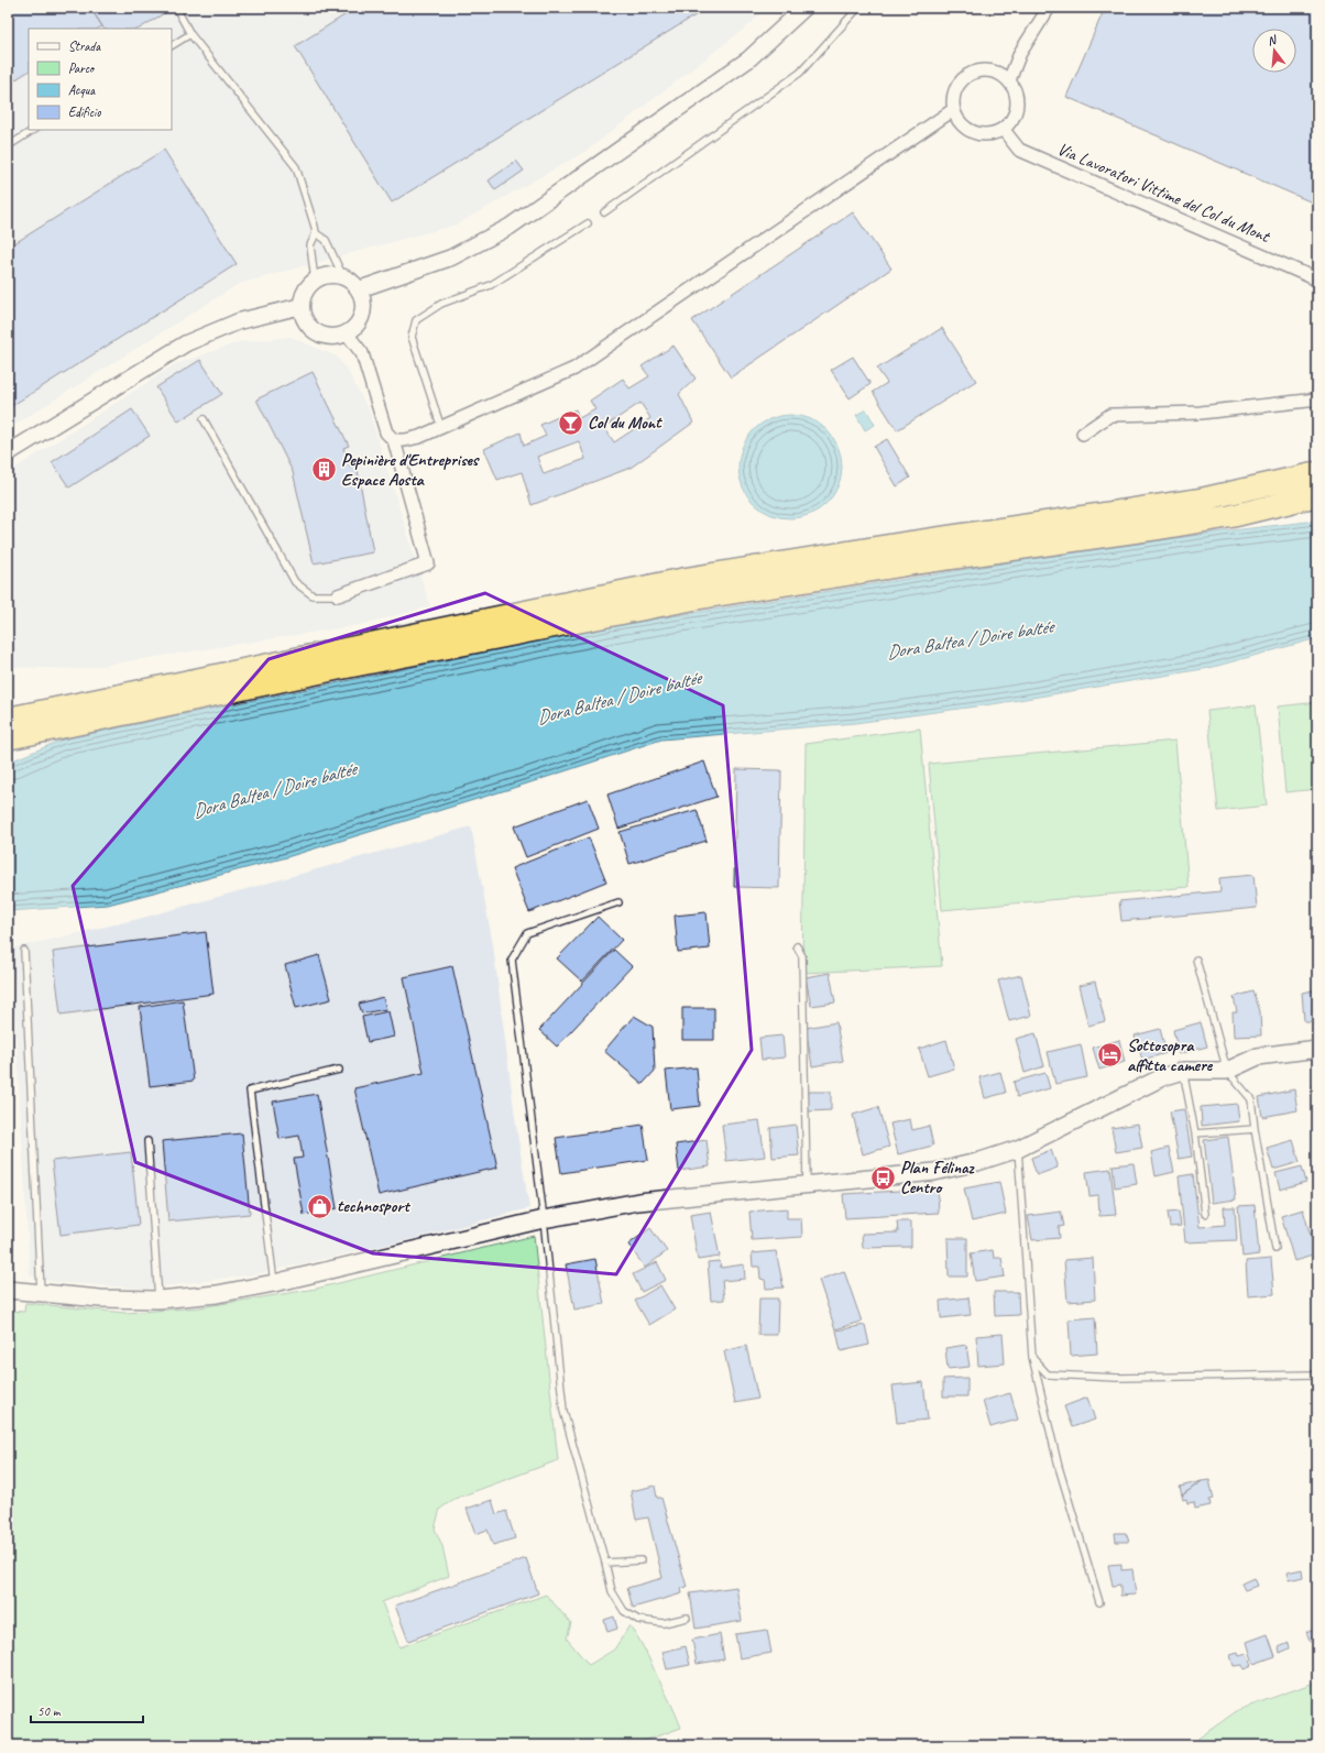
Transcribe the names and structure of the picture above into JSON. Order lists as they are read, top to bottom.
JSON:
{
  "streets": {
    "street": ["Via Lavoratori Vittime del Col du Mont"]
  },
  "water": ["Dora Baltea / Doire baltée"],
  "places": {
    "bar": ["Col du Mont"],
    "building": ["Pepinière d'Entreprises Espace Aosta"],
    "hotel": ["Sottosopra affitta camere"],
    "bus stop": ["Plan Félinaz Centro"],
    "shop": ["technosport"]
  },
  "legend": [
    "Strada",
    "Parco",
    "Acqua",
    "Edificio"
  ],
  "scale_bar": "50 m",
  "north": "top"
}
